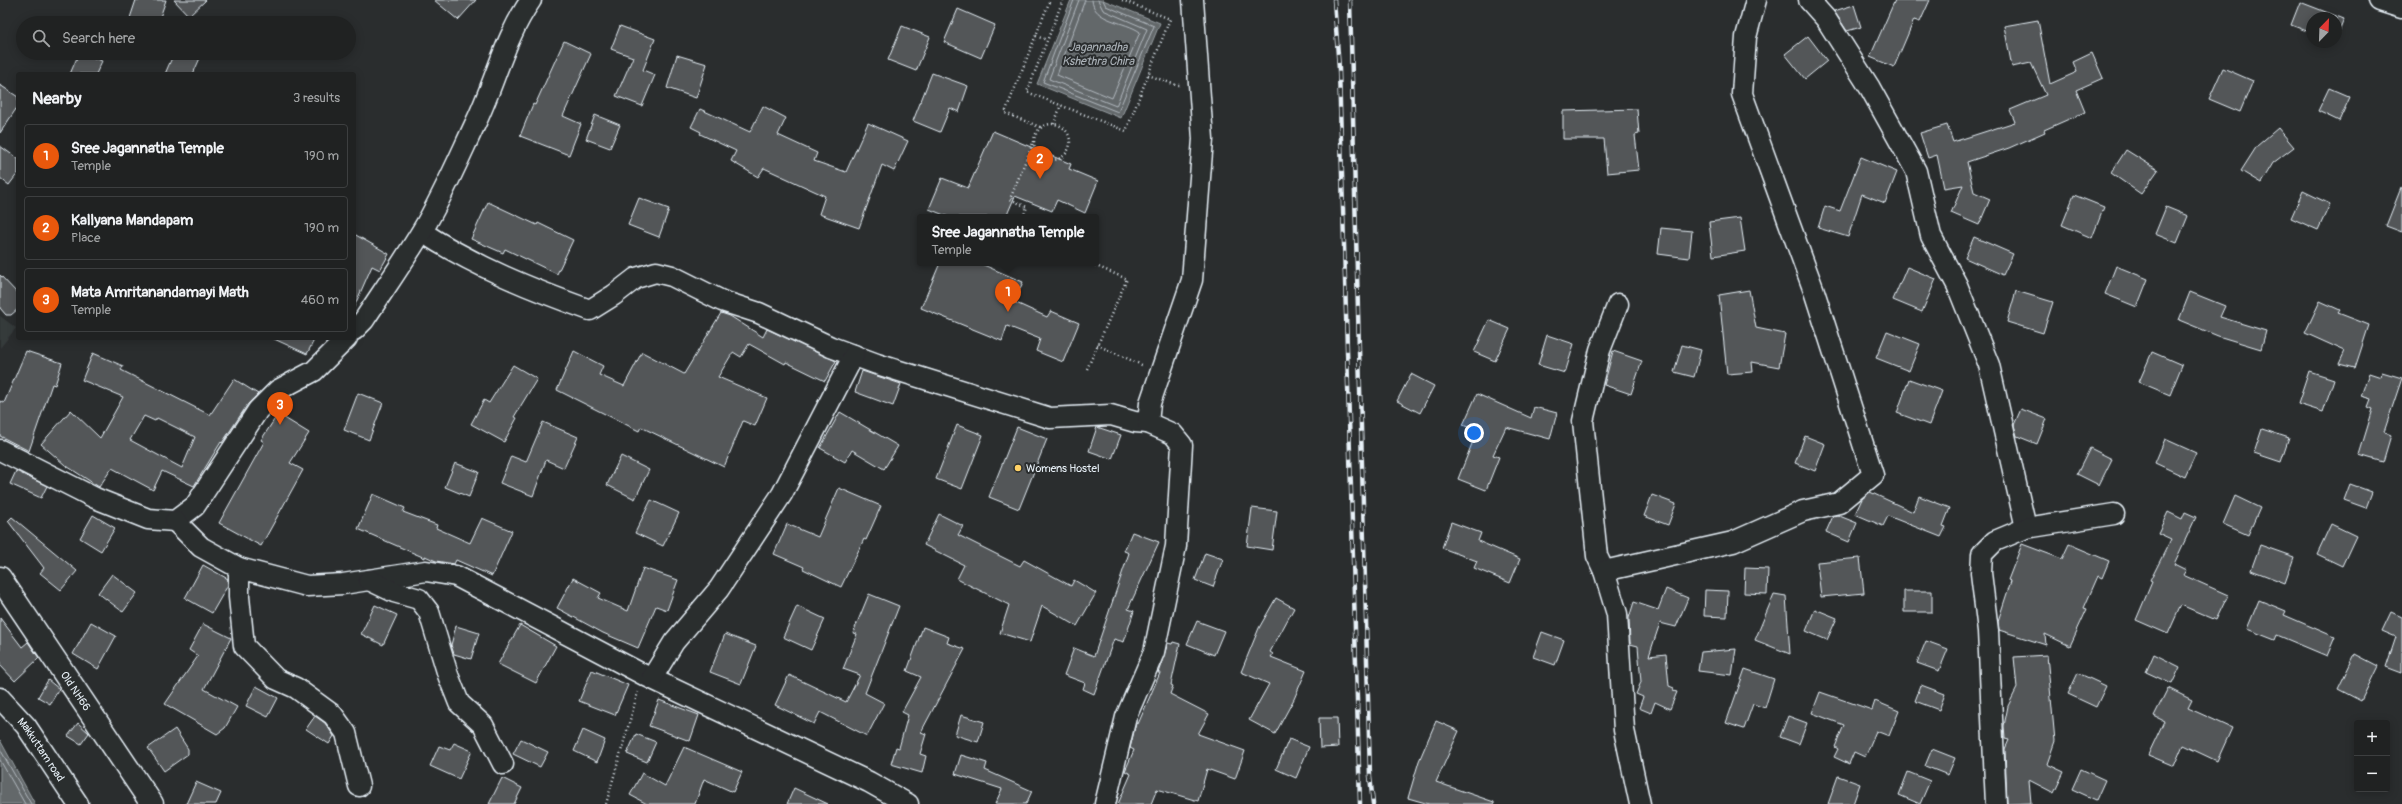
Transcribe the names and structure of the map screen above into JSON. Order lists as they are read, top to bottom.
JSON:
{
  "streets": {
    "main road": ["Old NH66"],
    "street": ["Makkuttam road"]
  },
  "water": ["Jagannadha Kshethra Chira"],
  "places": ["Womens Hostel"],
  "north": "top right",
  "page": {
    "search": "Search here",
    "heading": ["Nearby", "3 results"],
    "list": [
      {
        "mark": "1",
        "name": "Sree Jagannatha Temple",
        "note": "Temple",
        "value": "190 m"
      },
      {
        "mark": "2",
        "name": "Kallyana Mandapam",
        "note": "Place",
        "value": "190 m"
      },
      {
        "mark": "3",
        "name": "Mata Amritanandamayi Math",
        "note": "Temple",
        "value": "460 m"
      }
    ],
    "pins": ["2", "1", "3"],
    "popup": ["Sree Jagannatha Temple", "Temple"],
    "map_buttons": ["+", "−"]
  }
}
